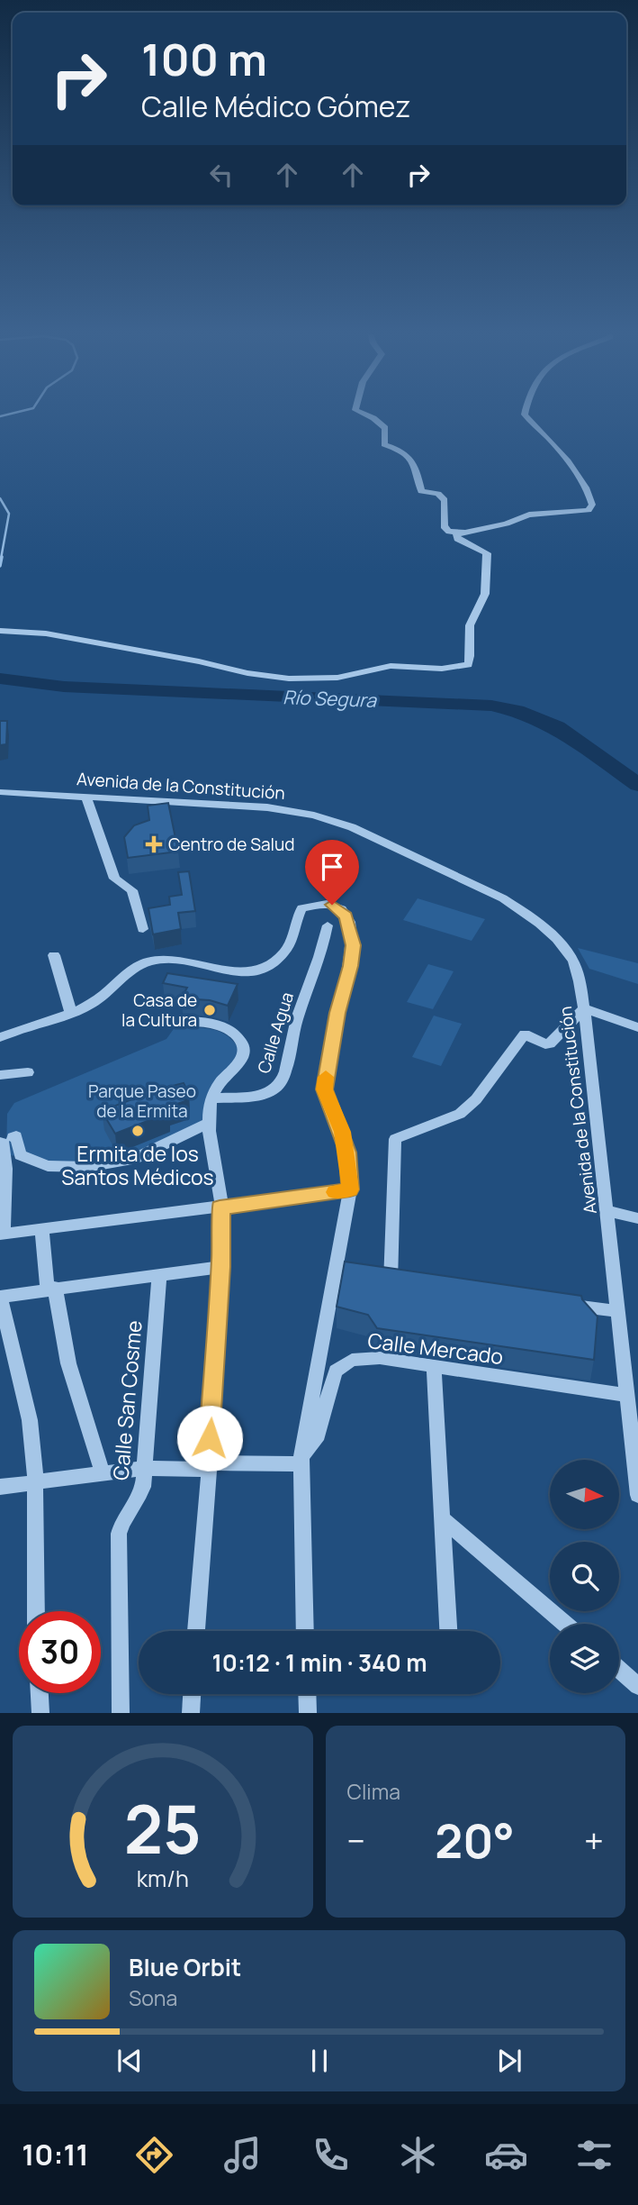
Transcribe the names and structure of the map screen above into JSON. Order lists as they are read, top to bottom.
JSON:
{
  "streets": {
    "street": [
      "Avenida de la Constitución",
      "Calle Agua",
      "Calle Mercado",
      "Calle San Cosme"
    ]
  },
  "crossings": [
    ["Avenida de la Constitución", "Calle Mercado"]
  ],
  "water": ["Río Segura"],
  "parks": ["Parque Paseo de la Ermita"],
  "places": {
    "health": ["Centro de Salud"],
    "other": ["Casa de la Cultura", "Ermita de los Santos Médicos"]
  },
  "north": "right",
  "page": {
    "turn": ["100 m", "Calle Médico Gómez"],
    "limit": "30",
    "trip": "10:12 · 1 min · 340 m",
    "tile": "Clima",
    "heat": ["−", "20°", "+"],
    "song": ["Blue Orbit", "Sona"],
    "tabs": "10:11",
    "gauge": ["25", "km/h"]
  }
}
